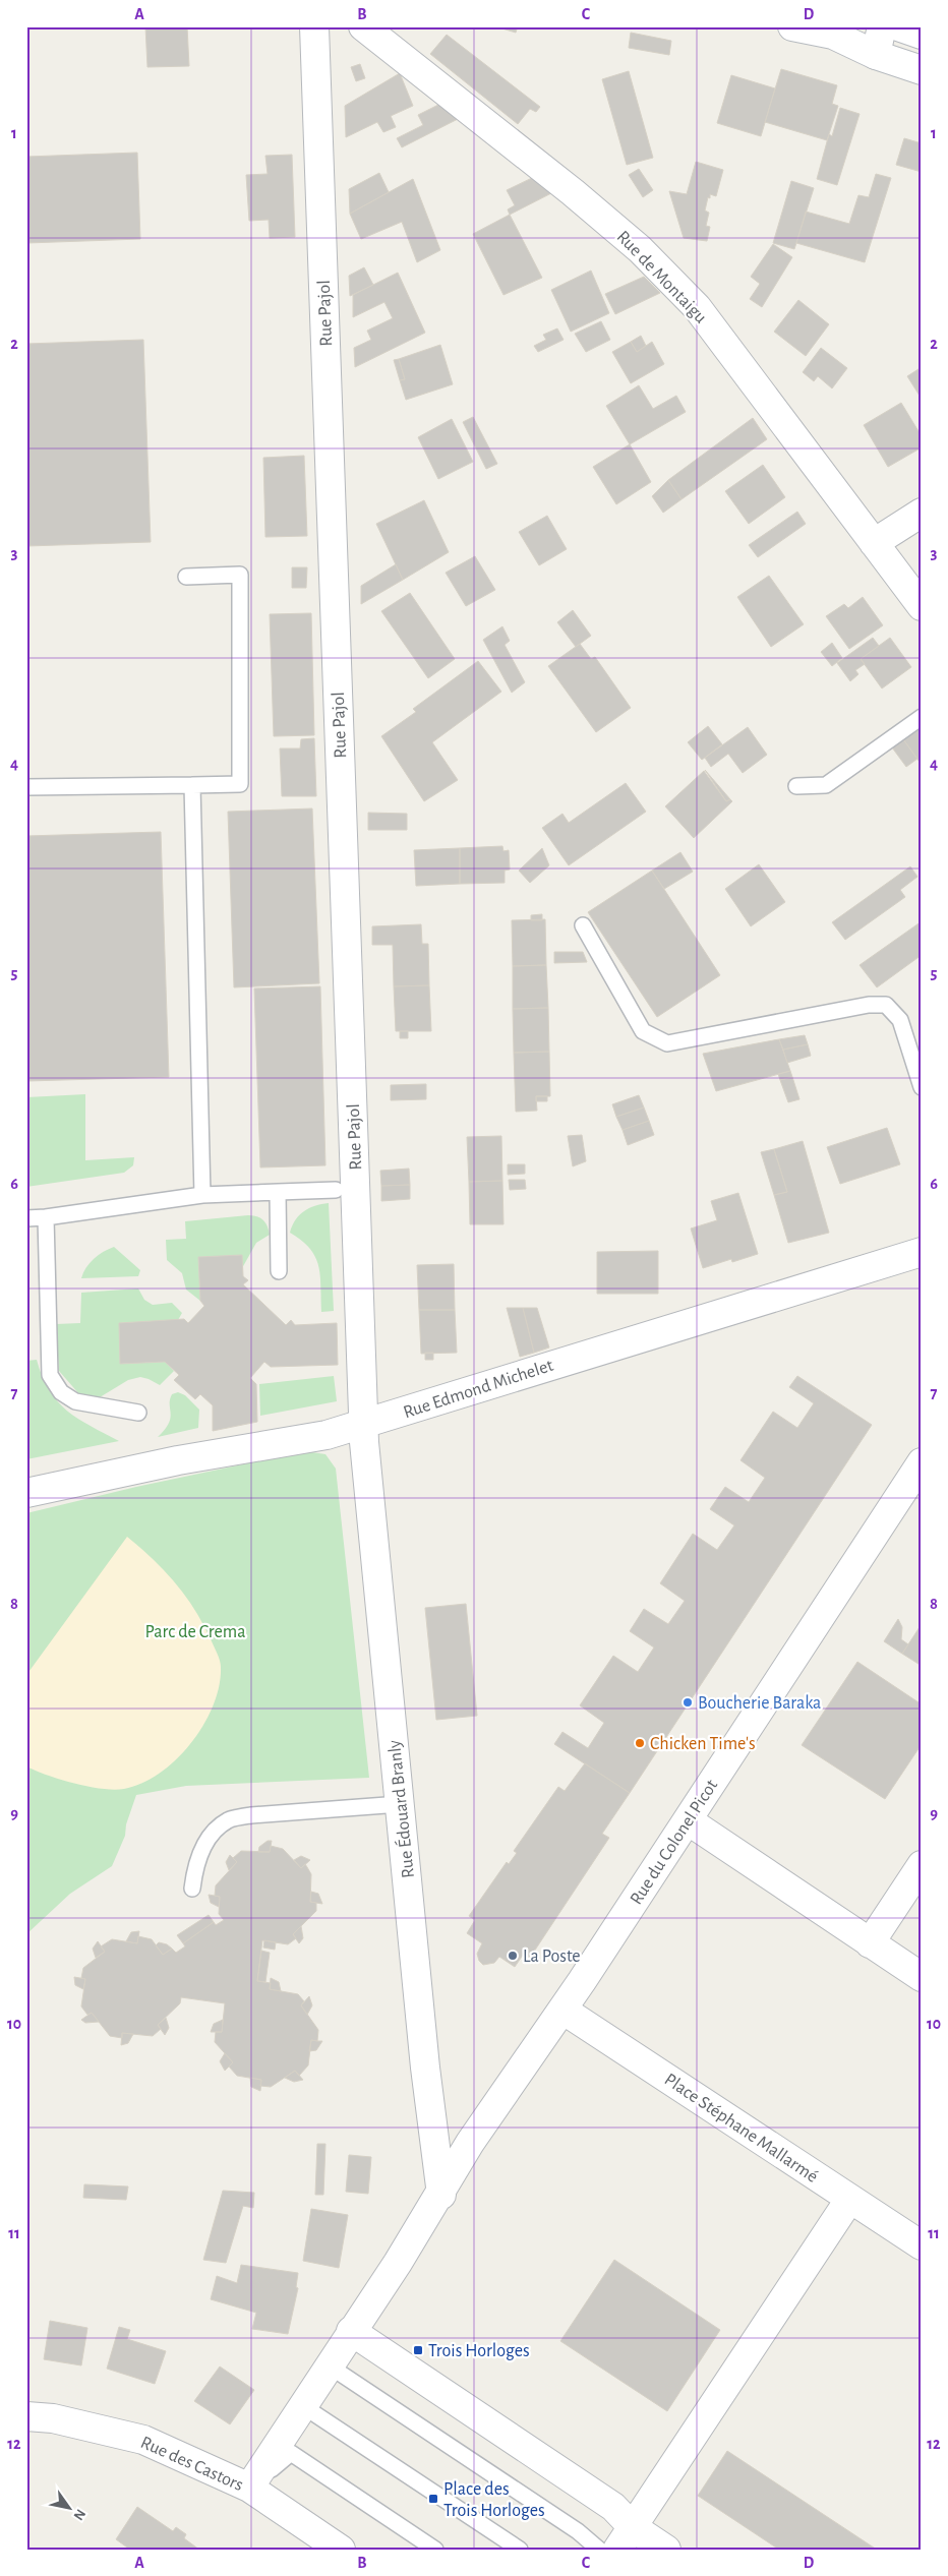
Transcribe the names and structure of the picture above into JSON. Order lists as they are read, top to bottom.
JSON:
{
  "streets": {
    "street": [
      "Rue de Montaigu",
      "Rue Pajol",
      "Rue Edmond Michelet",
      "Rue Édouard Branly",
      "Rue du Colonel Picot",
      "Place Stéphane Mallarmé",
      "Rue des Castors"
    ]
  },
  "crossings": [
    ["Rue Pajol", "Rue Edmond Michelet"],
    ["Rue Pajol", "Rue Édouard Branly"],
    ["Rue Edmond Michelet", "Rue Édouard Branly"],
    ["Rue Édouard Branly", "Rue du Colonel Picot"],
    ["Rue du Colonel Picot", "Place Stéphane Mallarmé"]
  ],
  "parks": ["Parc de Crema"],
  "places": {
    "other": ["Boucherie Baraka", "Chicken Time's", "La Poste"],
    "transit": ["Trois Horloges", "Place des Trois Horloges"]
  },
  "north": "bottom right",
  "grid": {
    "columns": [
      "A",
      "B",
      "C",
      "D"
    ],
    "rows": [
      "1",
      "2",
      "3",
      "4",
      "5",
      "6",
      "7",
      "8",
      "9",
      "10",
      "11",
      "12"
    ]
  }
}
